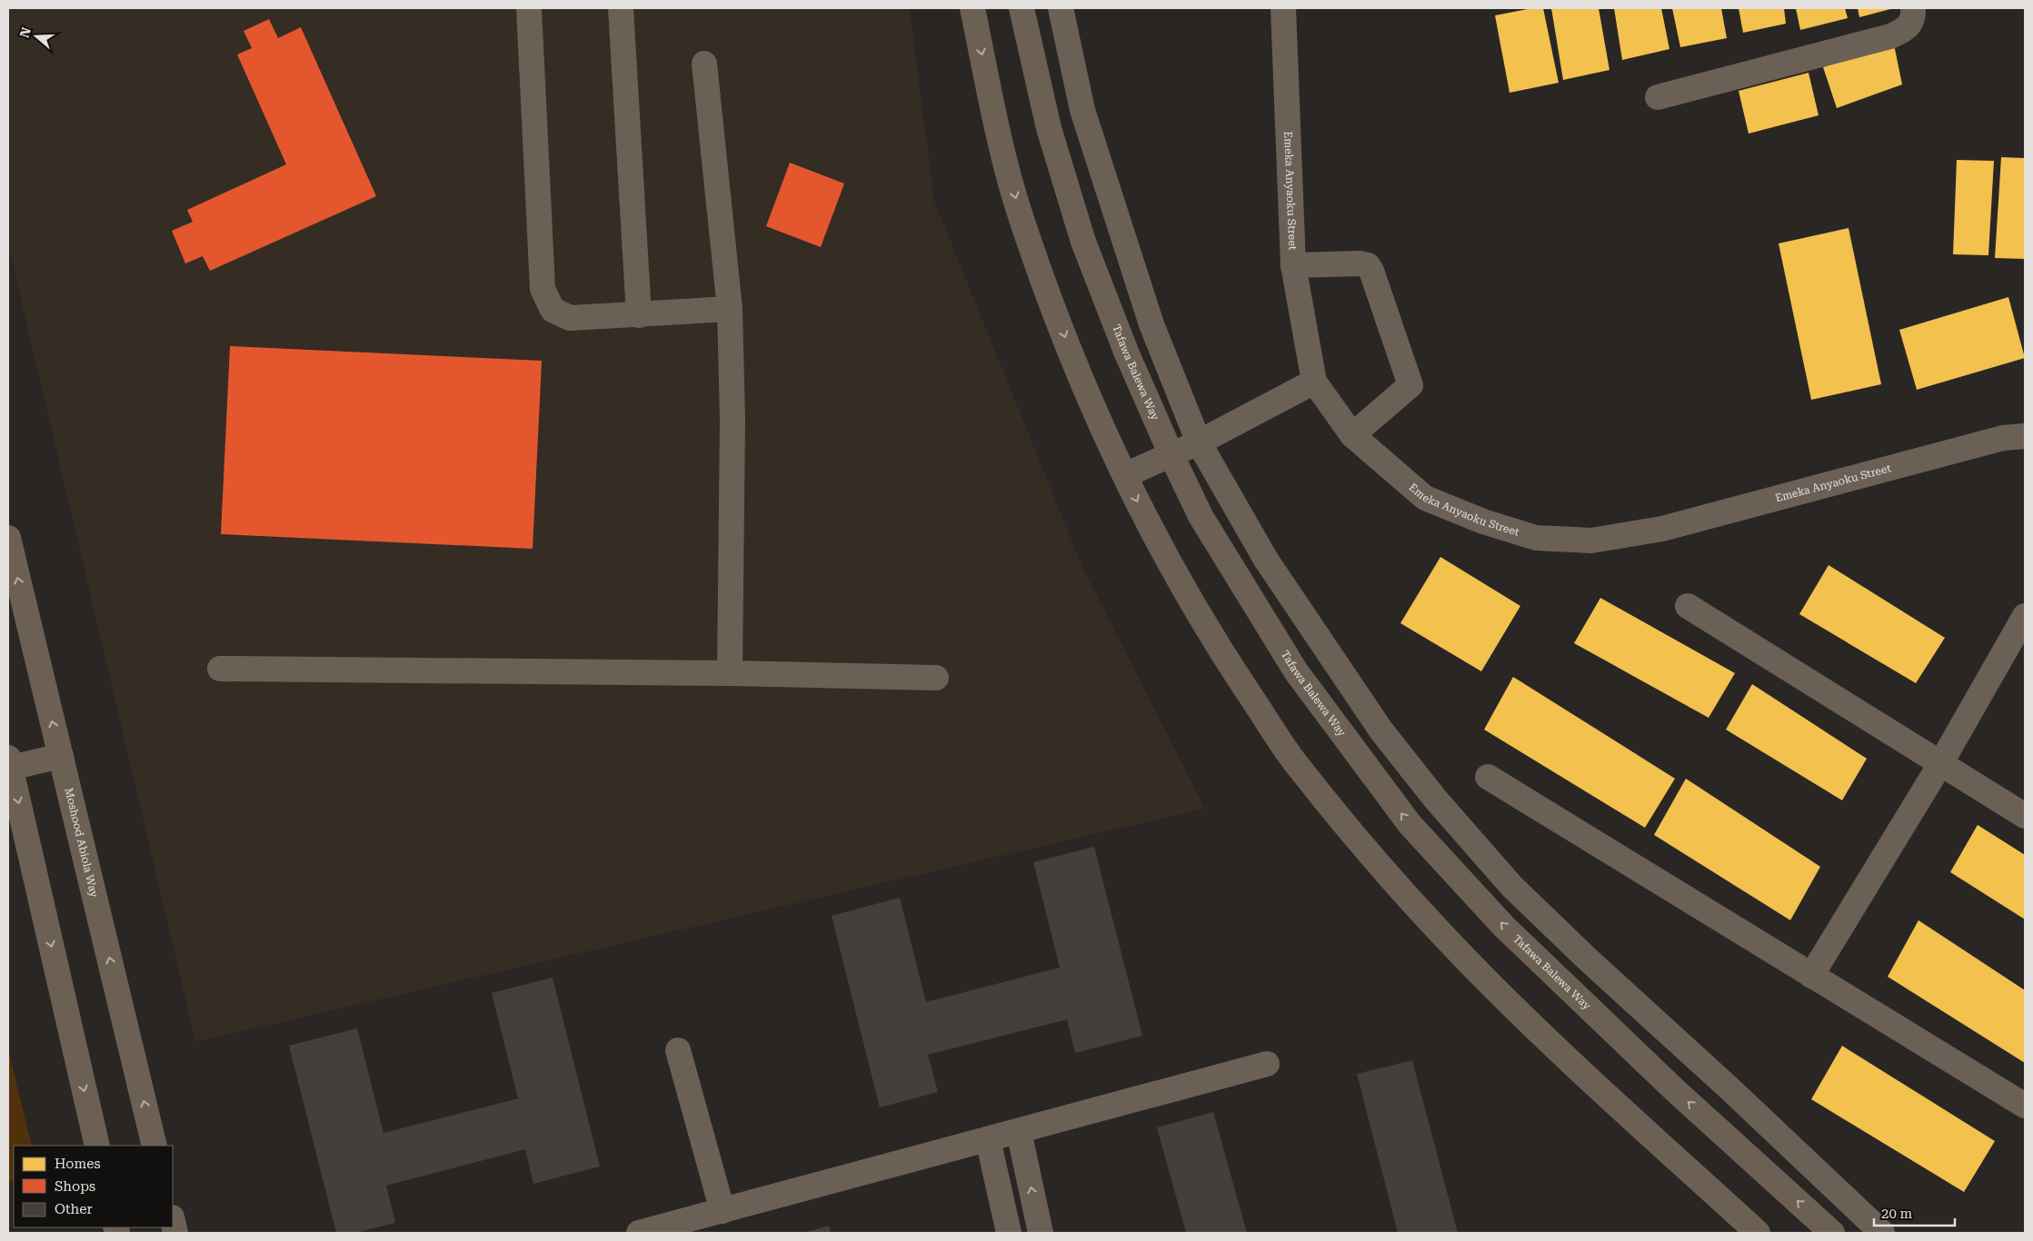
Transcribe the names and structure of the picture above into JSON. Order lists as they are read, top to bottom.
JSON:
{
  "streets": {
    "main road": ["Tafawa Balewa Way", "Moshood Abiola Way"],
    "street": ["Emeka Anyaoku Street"]
  },
  "legend": ["Homes", "Shops", "Other"],
  "scale_bar": "20 m",
  "north": "left"
}
